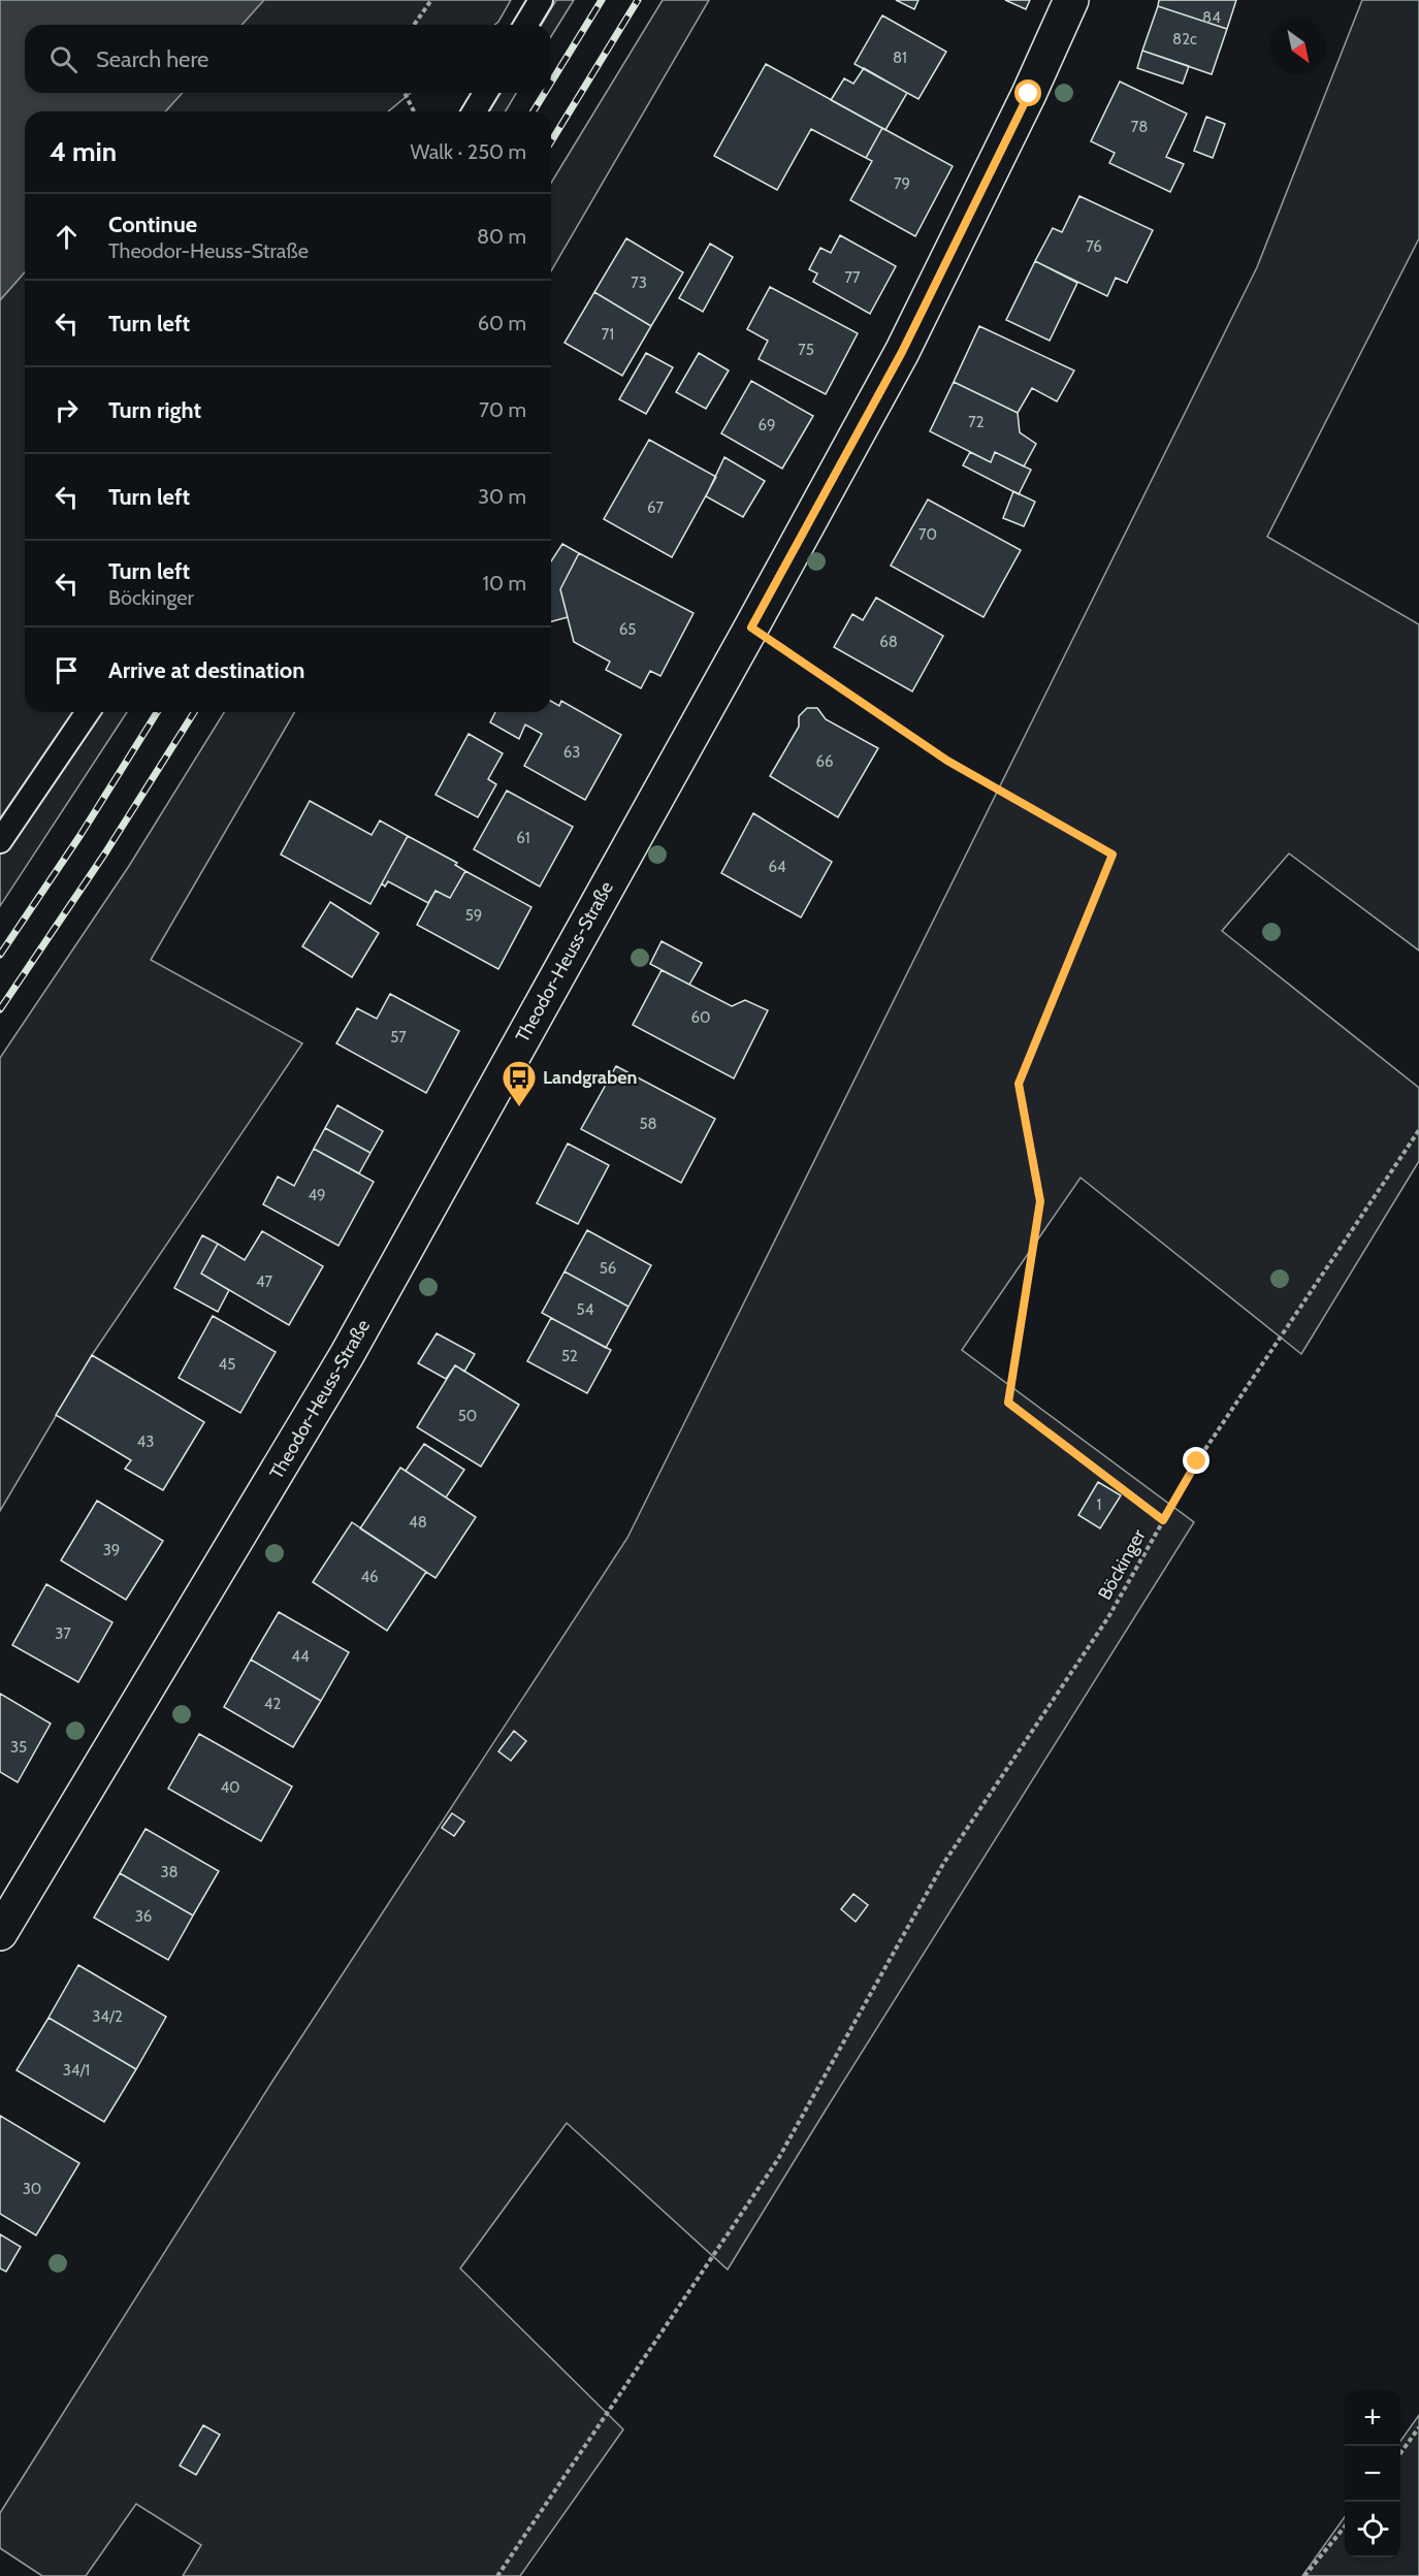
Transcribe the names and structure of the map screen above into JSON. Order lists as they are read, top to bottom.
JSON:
{
  "streets": {
    "main road": ["Theodor-Heuss-Straße"],
    "path": ["Böckinger"]
  },
  "places": {
    "bus stop": ["Landgraben"]
  },
  "house_numbers": [
    "84",
    "82c",
    "81",
    "78",
    "79",
    "76",
    "77",
    "73",
    "71",
    "75",
    "72",
    "69",
    "67",
    "70",
    "65",
    "68",
    "63",
    "66",
    "61",
    "64",
    "59",
    "60",
    "57",
    "58",
    "49",
    "56",
    "47",
    "54",
    "52",
    "45",
    "50",
    "43",
    "1",
    "48",
    "39",
    "46",
    "37",
    "44",
    "42",
    "35",
    "40",
    "38",
    "36",
    "34/2",
    "34/1",
    "30"
  ],
  "north": "bottom right",
  "page": {
    "search": "Search here",
    "heading": ["4 min", "Walk · 250 m"],
    "list": [
      ["Continue", "Theodor-Heuss-Straße", "80 m"],
      ["Turn left", "60 m"],
      ["Turn right", "70 m"],
      ["Turn left", "30 m"],
      ["Turn left", "Böckinger", "10 m"],
      "Arrive at destination"
    ],
    "map_buttons": ["+", "−"]
  }
}
